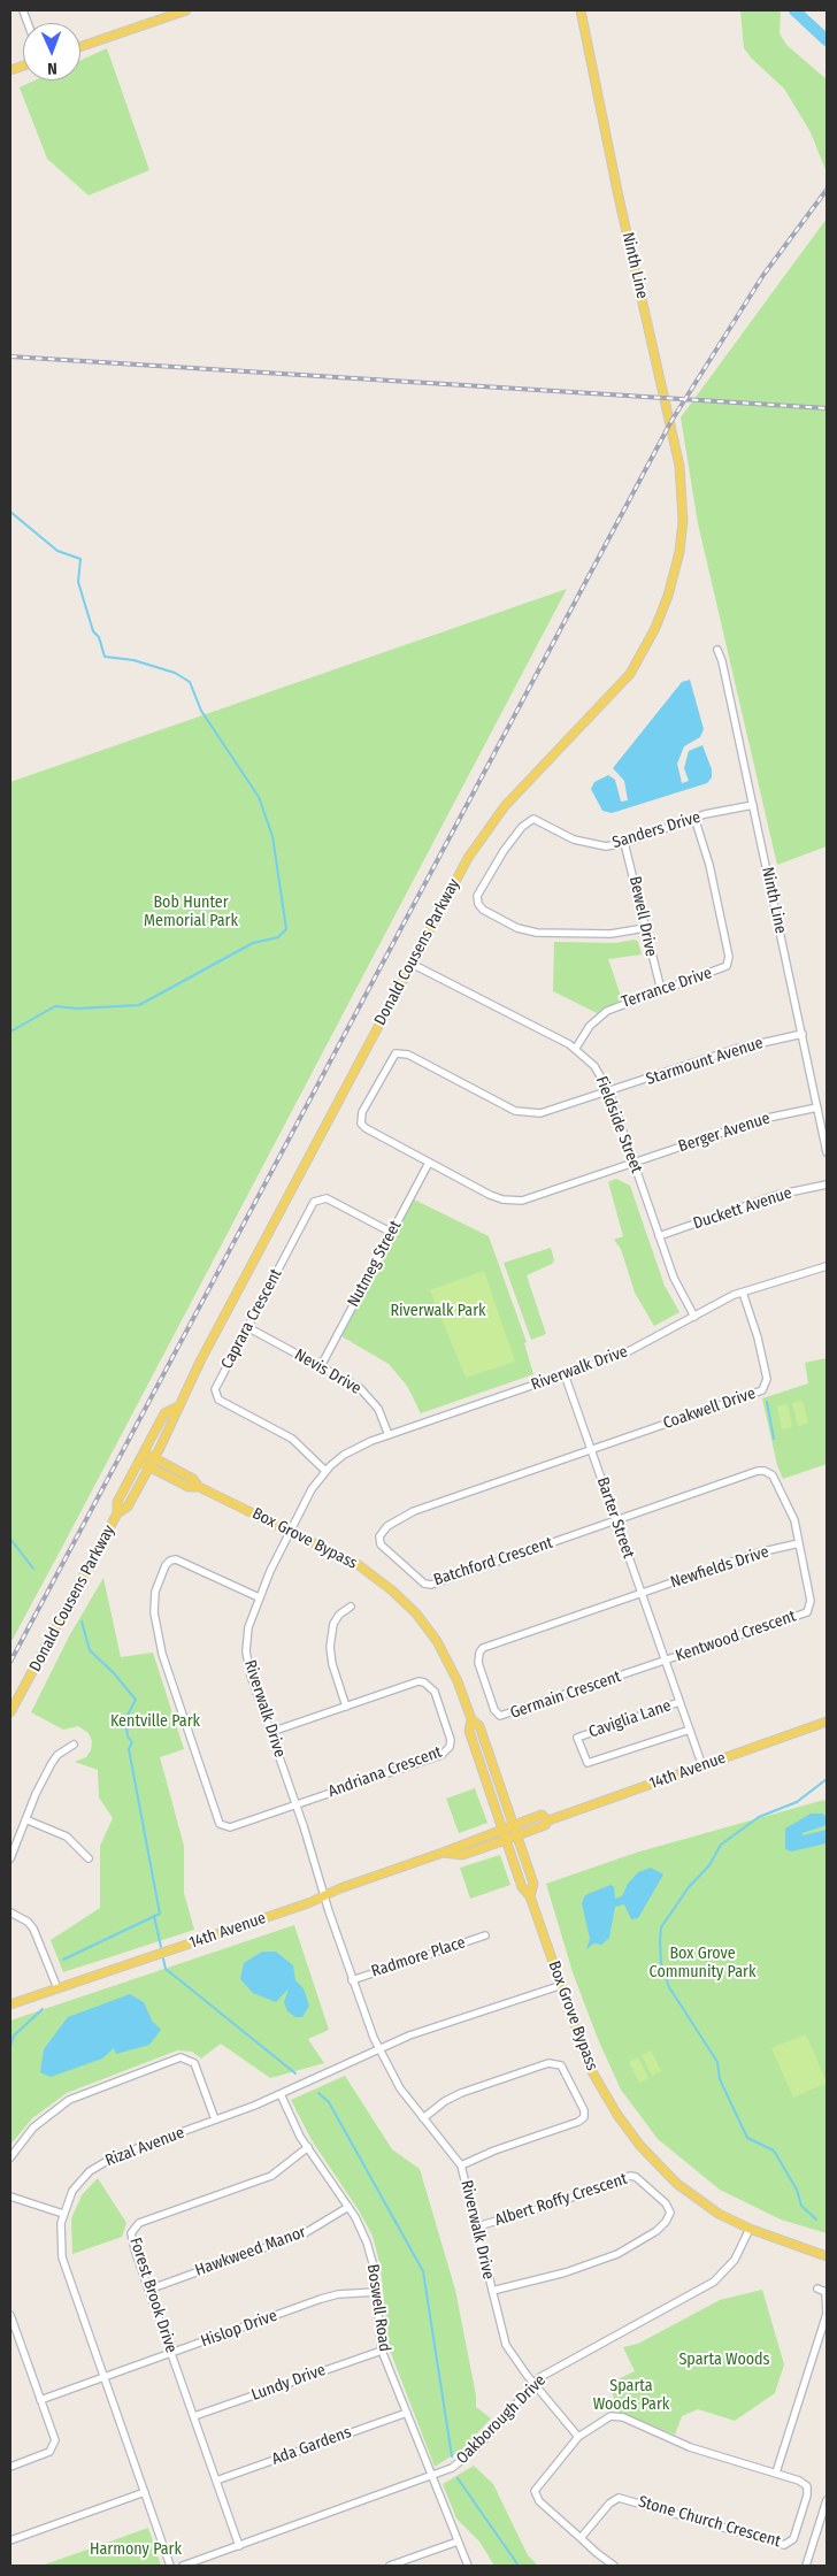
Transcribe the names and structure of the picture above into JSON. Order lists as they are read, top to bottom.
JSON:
{
  "streets": {
    "main road": [
      "Ninth Line",
      "Donald Cousens Parkway",
      "Box Grove Bypass",
      "14th Avenue"
    ],
    "street": [
      "Sanders Drive",
      "Bewell Drive",
      "Terrance Drive",
      "Starmount Avenue",
      "Fieldside Street",
      "Berger Avenue",
      "Duckett Avenue",
      "Nutmeg Street",
      "Caprara Crescent",
      "Riverwalk Drive",
      "Nevis Drive",
      "Coakwell Drive",
      "Barter Street",
      "Batchford Crescent",
      "Newfields Drive",
      "Kentwood Crescent",
      "Germain Crescent",
      "Caviglia Lane",
      "Andriana Crescent",
      "Radmore Place",
      "Rizal Avenue",
      "Albert Roffy Crescent",
      "Hawkweed Manor",
      "Forest Brook Drive",
      "Boswell Road",
      "Hislop Drive",
      "Lundy Drive",
      "Oakborough Drive",
      "Ada Gardens",
      "Stone Church Crescent"
    ]
  },
  "crossings": [
    ["Ninth Line", "Sanders Drive"],
    ["Ninth Line", "Donald Cousens Parkway"],
    ["Ninth Line", "Starmount Avenue"],
    ["Ninth Line", "Berger Avenue"],
    ["Sanders Drive", "Bewell Drive"],
    ["Sanders Drive", "Terrance Drive"],
    ["Bewell Drive", "Terrance Drive"],
    ["Donald Cousens Parkway", "Fieldside Street"],
    ["Donald Cousens Parkway", "Box Grove Bypass"],
    ["Terrance Drive", "Fieldside Street"],
    ["Starmount Avenue", "Fieldside Street"],
    ["Starmount Avenue", "Berger Avenue"],
    ["Starmount Avenue", "Nutmeg Street"],
    ["Fieldside Street", "Berger Avenue"],
    ["Fieldside Street", "Duckett Avenue"],
    ["Fieldside Street", "Riverwalk Drive"],
    ["Berger Avenue", "Nutmeg Street"],
    ["Nutmeg Street", "Caprara Crescent"],
    ["Nutmeg Street", "Nevis Drive"],
    ["Caprara Crescent", "Riverwalk Drive"],
    ["Caprara Crescent", "Nevis Drive"],
    ["Riverwalk Drive", "Nevis Drive"],
    ["Riverwalk Drive", "Coakwell Drive"],
    ["Riverwalk Drive", "Barter Street"],
    ["Riverwalk Drive", "Box Grove Bypass"],
    ["Riverwalk Drive", "14th Avenue"],
    ["Riverwalk Drive", "Andriana Crescent"],
    ["Riverwalk Drive", "Radmore Place"],
    ["Riverwalk Drive", "Rizal Avenue"],
    ["Riverwalk Drive", "Albert Roffy Crescent"],
    ["Riverwalk Drive", "Oakborough Drive"],
    ["Riverwalk Drive", "Stone Church Crescent"],
    ["Coakwell Drive", "Barter Street"],
    ["Coakwell Drive", "Batchford Crescent"],
    ["Barter Street", "Batchford Crescent"],
    ["Barter Street", "Newfields Drive"],
    ["Barter Street", "Kentwood Crescent"],
    ["Barter Street", "Germain Crescent"],
    ["Barter Street", "Caviglia Lane"],
    ["Barter Street", "14th Avenue"],
    ["Box Grove Bypass", "14th Avenue"],
    ["Box Grove Bypass", "Rizal Avenue"],
    ["Box Grove Bypass", "Oakborough Drive"],
    ["Batchford Crescent", "Kentwood Crescent"],
    ["Newfields Drive", "Kentwood Crescent"],
    ["Newfields Drive", "Germain Crescent"],
    ["Kentwood Crescent", "Germain Crescent"],
    ["Rizal Avenue", "Boswell Road"],
    ["Rizal Avenue", "Hislop Drive"],
    ["Hawkweed Manor", "Forest Brook Drive"],
    ["Hawkweed Manor", "Boswell Road"],
    ["Forest Brook Drive", "Boswell Road"],
    ["Forest Brook Drive", "Hislop Drive"],
    ["Forest Brook Drive", "Lundy Drive"],
    ["Forest Brook Drive", "Oakborough Drive"],
    ["Forest Brook Drive", "Ada Gardens"],
    ["Boswell Road", "Hislop Drive"],
    ["Boswell Road", "Lundy Drive"],
    ["Boswell Road", "Oakborough Drive"],
    ["Boswell Road", "Ada Gardens"]
  ],
  "parks": [
    "Bob Hunter Memorial Park",
    "Riverwalk Park",
    "Kentville Park",
    "Box Grove Community Park",
    "Sparta Woods",
    "Sparta Woods Park",
    "Harmony Park"
  ],
  "north": "bottom"
}
